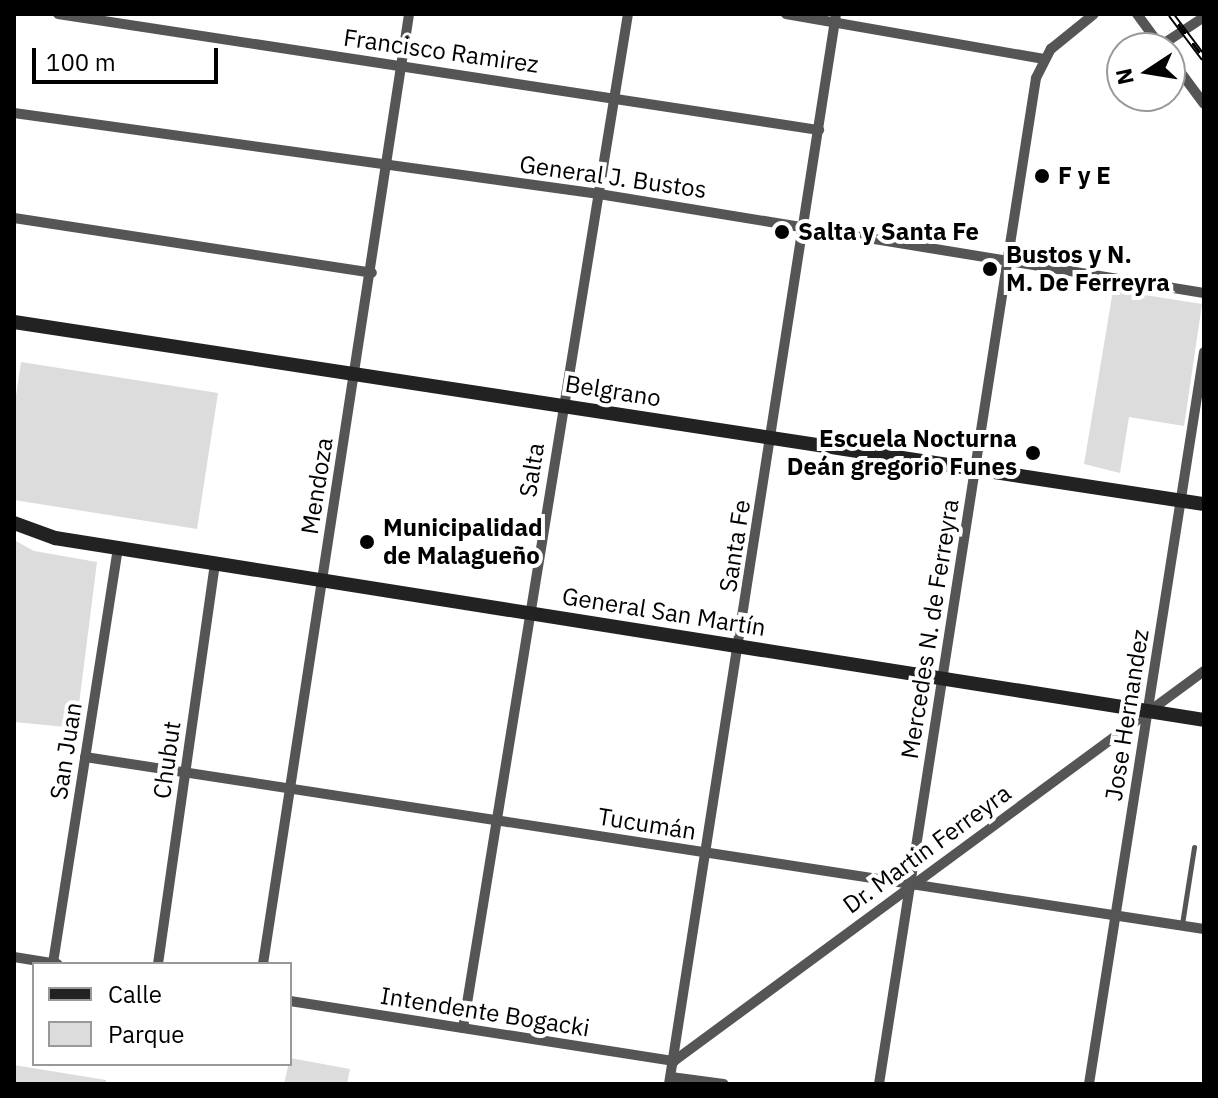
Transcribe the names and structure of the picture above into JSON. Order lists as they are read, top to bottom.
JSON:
{
  "streets": {
    "main road": ["Belgrano", "General San Martín"],
    "street": [
      "Francisco Ramirez",
      "General J. Bustos",
      "Salta",
      "Mendoza",
      "Santa Fe",
      "Mercedes N. de Ferreyra",
      "Jose Hernandez",
      "San Juan",
      "Chubut",
      "Tucumán",
      "Dr. Martin Ferreyra",
      "Intendente Bogacki"
    ]
  },
  "crossings": [
    ["Francisco Ramirez", "Salta"],
    ["Francisco Ramirez", "Mendoza"],
    ["Francisco Ramirez", "Santa Fe"],
    ["General J. Bustos", "Salta"],
    ["General J. Bustos", "Mendoza"],
    ["General J. Bustos", "Santa Fe"],
    ["General J. Bustos", "Mercedes N. de Ferreyra"],
    ["Belgrano", "Salta"],
    ["Belgrano", "Mendoza"],
    ["Belgrano", "Santa Fe"],
    ["Belgrano", "Mercedes N. de Ferreyra"],
    ["Belgrano", "Jose Hernandez"],
    ["Salta", "General San Martín"],
    ["Salta", "Tucumán"],
    ["Salta", "Intendente Bogacki"],
    ["Mendoza", "General San Martín"],
    ["Mendoza", "Tucumán"],
    ["Santa Fe", "General San Martín"],
    ["Santa Fe", "Tucumán"],
    ["Santa Fe", "Dr. Martin Ferreyra"],
    ["Santa Fe", "Intendente Bogacki"],
    ["General San Martín", "Mercedes N. de Ferreyra"],
    ["General San Martín", "Jose Hernandez"],
    ["General San Martín", "San Juan"],
    ["General San Martín", "Chubut"],
    ["General San Martín", "Dr. Martin Ferreyra"],
    ["Mercedes N. de Ferreyra", "Tucumán"],
    ["Mercedes N. de Ferreyra", "Dr. Martin Ferreyra"],
    ["Jose Hernandez", "Tucumán"],
    ["Jose Hernandez", "Dr. Martin Ferreyra"],
    ["San Juan", "Tucumán"],
    ["Chubut", "Tucumán"],
    ["Tucumán", "Dr. Martin Ferreyra"],
    ["Dr. Martin Ferreyra", "Intendente Bogacki"]
  ],
  "places": [
    "F y E",
    "Salta y Santa Fe",
    "Bustos y N. M. De Ferreyra",
    "Escuela Nocturna Deán gregorio Funes",
    "Municipalidad de Malagueño"
  ],
  "legend": ["Calle", "Parque"],
  "scale_bar": "100 m",
  "north": "left"
}
